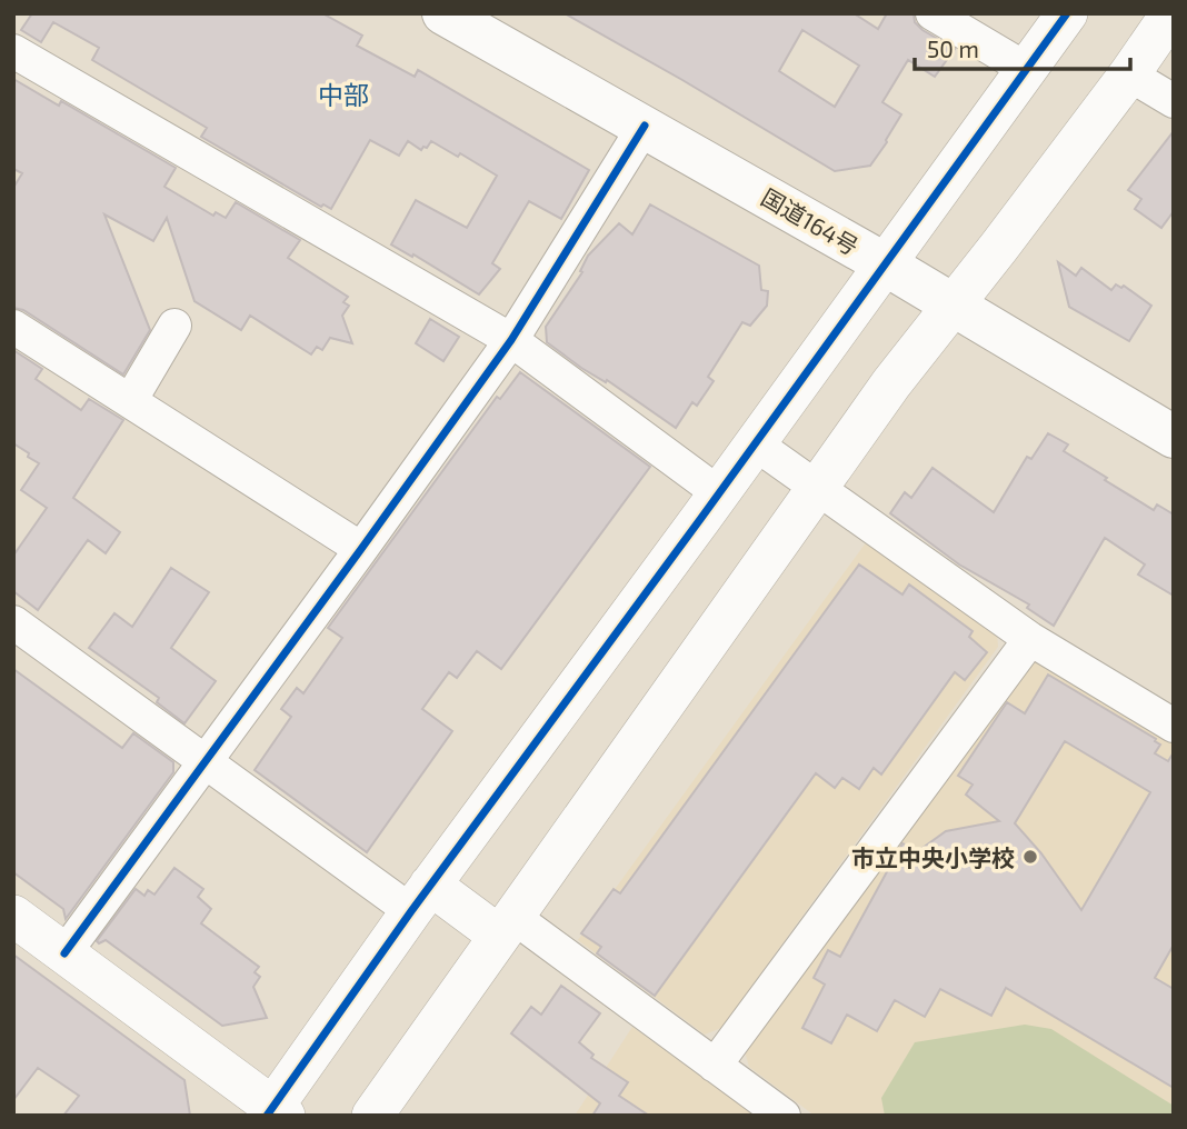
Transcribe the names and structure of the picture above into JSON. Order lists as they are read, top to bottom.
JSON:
{
  "streets": {
    "highway": ["国道164号"]
  },
  "districts": ["中部"],
  "places": ["市立中央小学校"],
  "scale_bar": "50 m"
}
